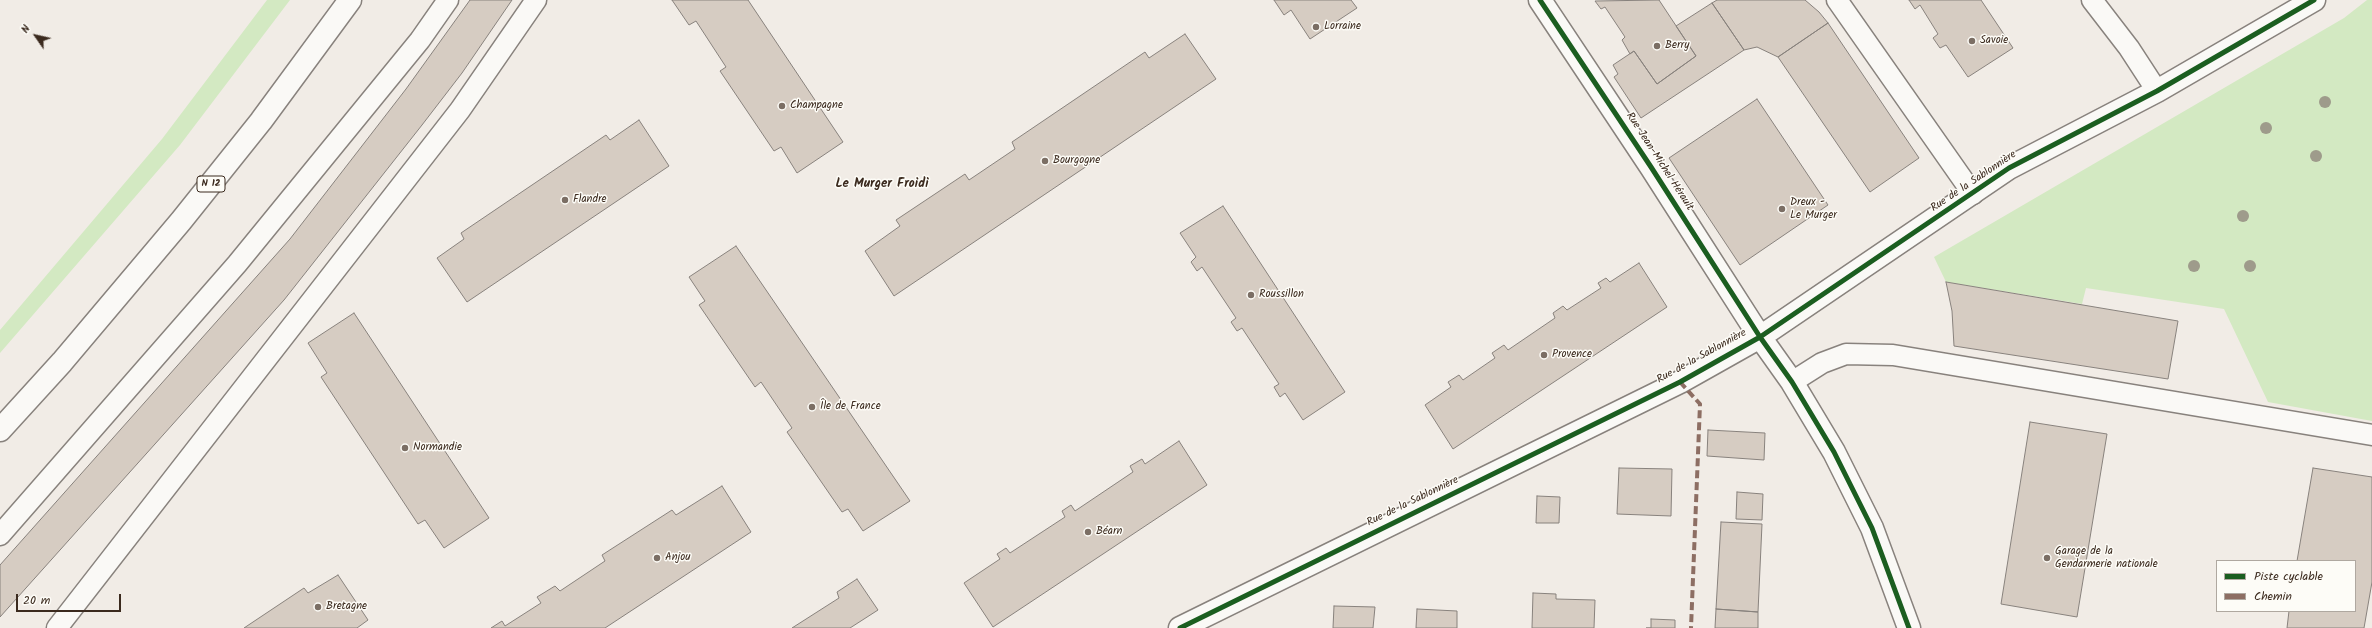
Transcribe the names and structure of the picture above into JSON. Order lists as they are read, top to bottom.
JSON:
{
  "streets": {
    "street": ["Rue Jean-Michel Hérault", "Rue de la Sablonnière", "N 12"]
  },
  "crossings": [
    ["Rue Jean-Michel Hérault", "Rue de la Sablonnière"]
  ],
  "districts": ["Le Murger Froidi"],
  "places": [
    "Lorraine",
    "Savoie",
    "Berry",
    "Champagne",
    "Bourgogne",
    "Flandre",
    "Dreux - Le Murger",
    "Roussillon",
    "Provence",
    "Île de France",
    "Normandie",
    "Béarn",
    "Anjou",
    "Garage de la Gendarmerie nationale",
    "Bretagne"
  ],
  "legend": ["Piste cyclable", "Chemin"],
  "scale_bar": "20 m",
  "north": "top left"
}
